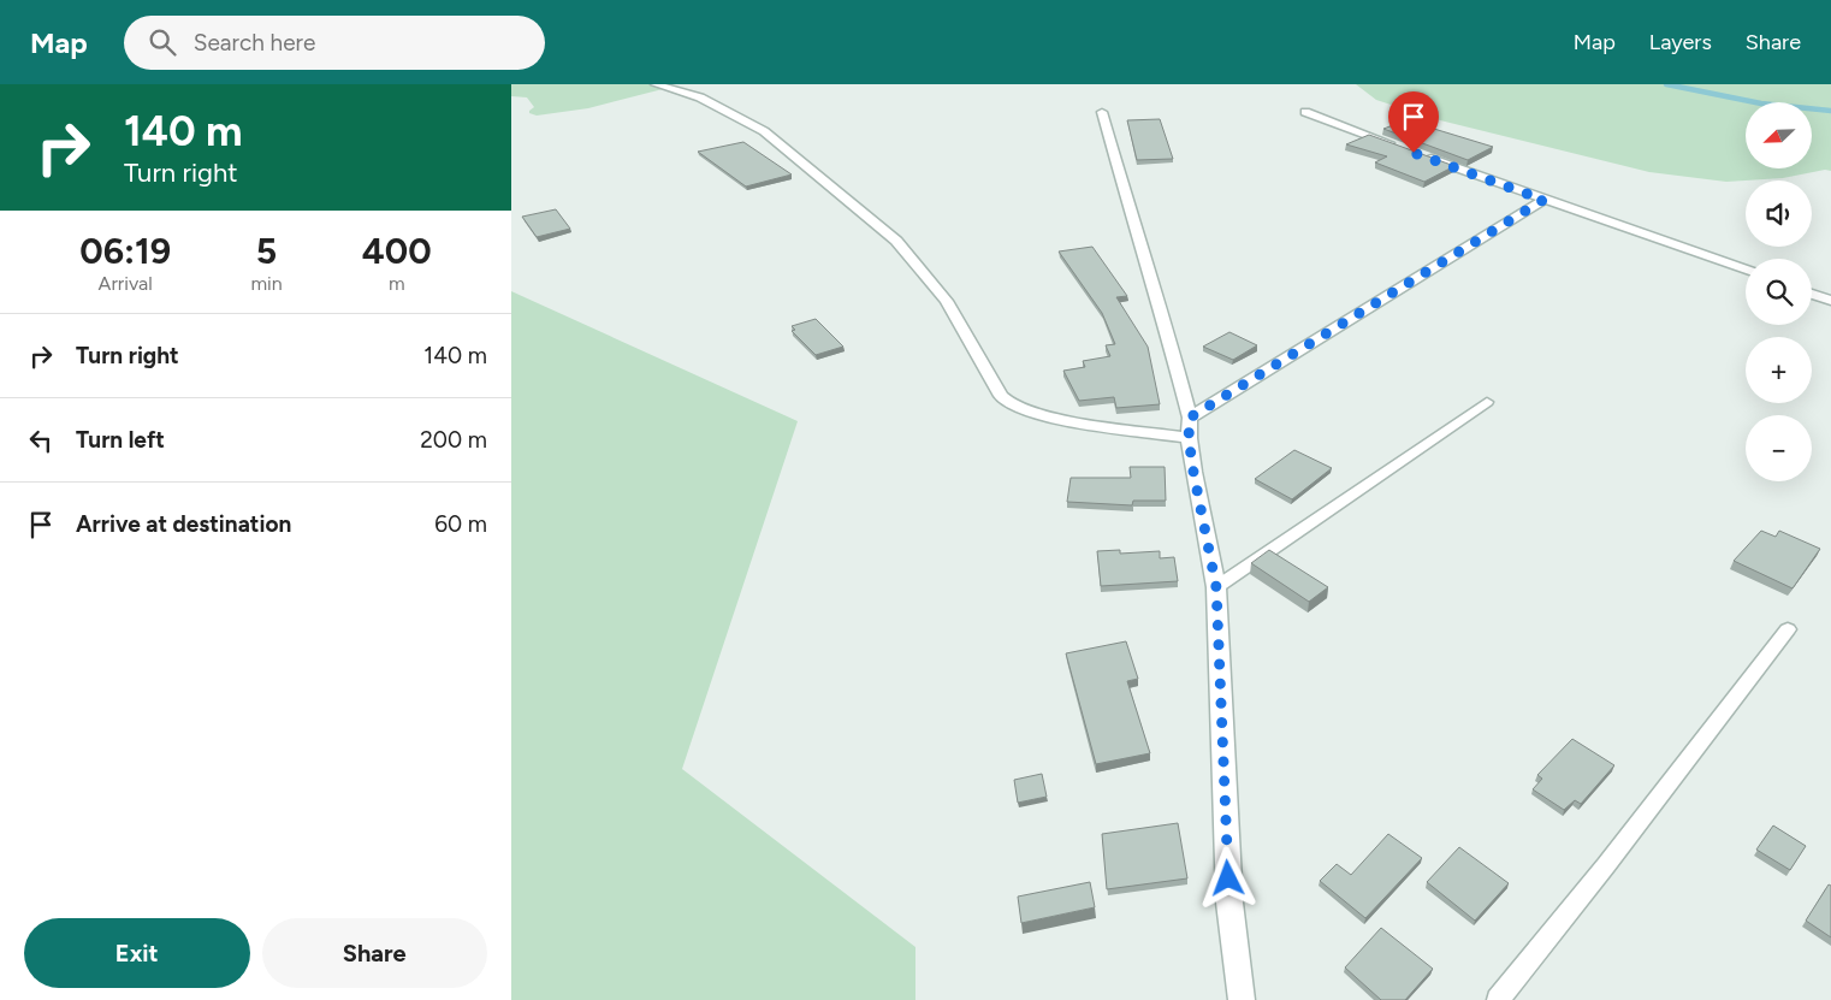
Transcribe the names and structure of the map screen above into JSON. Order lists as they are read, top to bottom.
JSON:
{
  "north": "bottom left",
  "page": {
    "header": "Map",
    "search": "Search here",
    "nav": ["Map", "Layers", "Share"],
    "turn": ["140 m", "Turn right"],
    "map_buttons": ["+", "−"],
    "eta": [
      "06:19",
      "Arrival",
      "5",
      "min",
      "400",
      "m"
    ],
    "list": [
      {
        "name": "Turn right",
        "value": "140 m"
      },
      {
        "name": "Turn left",
        "value": "200 m"
      },
      {
        "name": "Arrive at destination",
        "value": "60 m"
      }
    ],
    "buttons": ["Exit", "Share"]
  }
}
